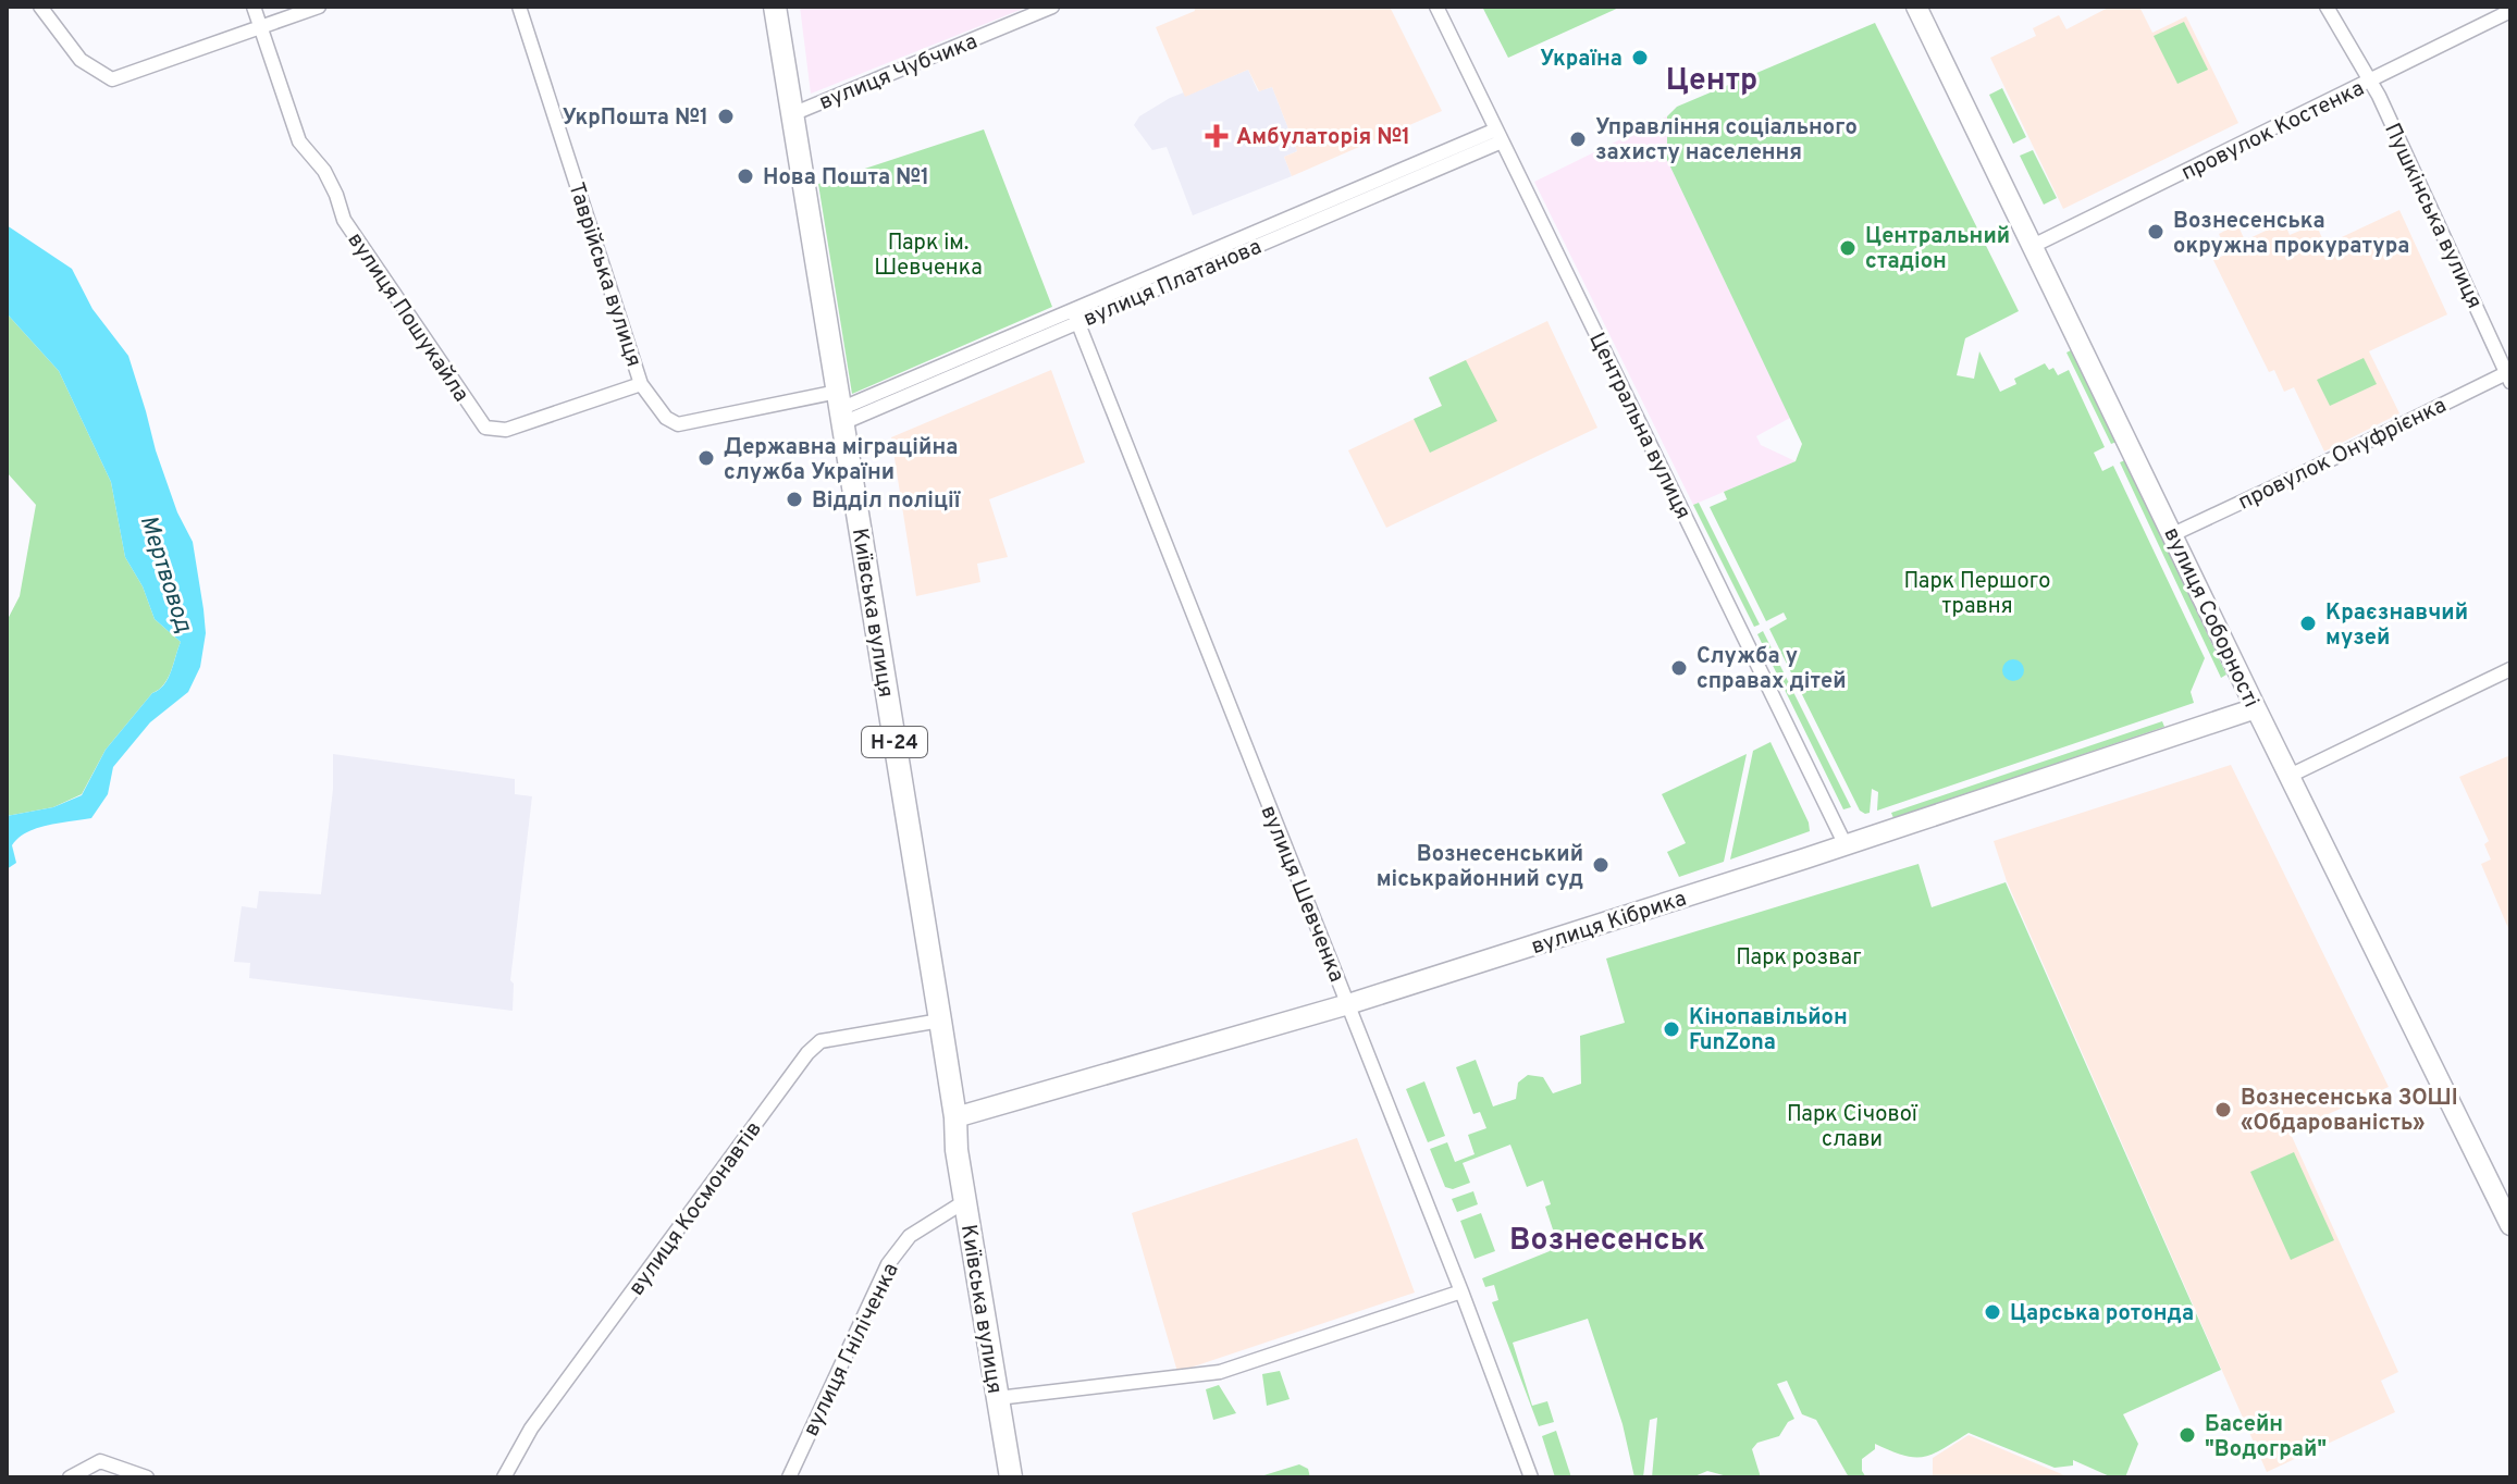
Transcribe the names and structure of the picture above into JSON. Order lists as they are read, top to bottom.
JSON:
{
  "streets": {
    "main road": [
      "Київська вулиця",
      "вулиця Соборності",
      "Н-24",
      "вулиця Кібрика"
    ],
    "street": [
      "вулиця Чубчика",
      "провулок Костенка",
      "Пушкінська вулиця",
      "Таврійська вулиця",
      "вулиця Платанова",
      "вулиця Пошукайла",
      "Центральна вулиця",
      "провулок Онуфрієнка",
      "вулиця Шевченка",
      "вулиця Космонавтів",
      "вулиця Гніліченка"
    ]
  },
  "crossings": [
    ["вулиця Чубчика", "Київська вулиця"],
    ["провулок Костенка", "Пушкінська вулиця"],
    ["провулок Костенка", "вулиця Соборності"],
    ["Пушкінська вулиця", "провулок Онуфрієнка"],
    ["Таврійська вулиця", "вулиця Платанова"],
    ["Таврійська вулиця", "вулиця Пошукайла"],
    ["Таврійська вулиця", "Київська вулиця"],
    ["вулиця Платанова", "Центральна вулиця"],
    ["вулиця Платанова", "Київська вулиця"],
    ["вулиця Платанова", "вулиця Шевченка"],
    ["Центральна вулиця", "вулиця Кібрика"],
    ["провулок Онуфрієнка", "вулиця Соборності"],
    ["Київська вулиця", "вулиця Кібрика"],
    ["Київська вулиця", "вулиця Космонавтів"],
    ["Київська вулиця", "вулиця Гніліченка"],
    ["вулиця Соборності", "вулиця Кібрика"],
    ["вулиця Шевченка", "вулиця Кібрика"]
  ],
  "districts": ["Центр", "Вознесенськ"],
  "water": ["Мертвовод"],
  "parks": [
    "Парк ім. Шевченка",
    "Парк Першого травня",
    "Парк розваг",
    "Парк Січової слави"
  ],
  "places": {
    "other": [
      "Україна",
      "УкрПошта №1",
      "Управління соціального захисту населення",
      "Нова Пошта №1",
      "Вознесенська окружна прокуратура",
      "Центральний стадіон",
      "Державна міграційна служба України",
      "Відділ поліції",
      "Краєзнавчий музей",
      "Служба у справах дітей",
      "Вознесенський міськрайонний суд",
      "Кінопавільйон FunZona",
      "Вознесенська ЗОШІ «Обдарованість»",
      "Царська ротонда",
      "Басейн \"Водограй\""
    ],
    "health": ["Амбулаторія №1"]
  }
}
